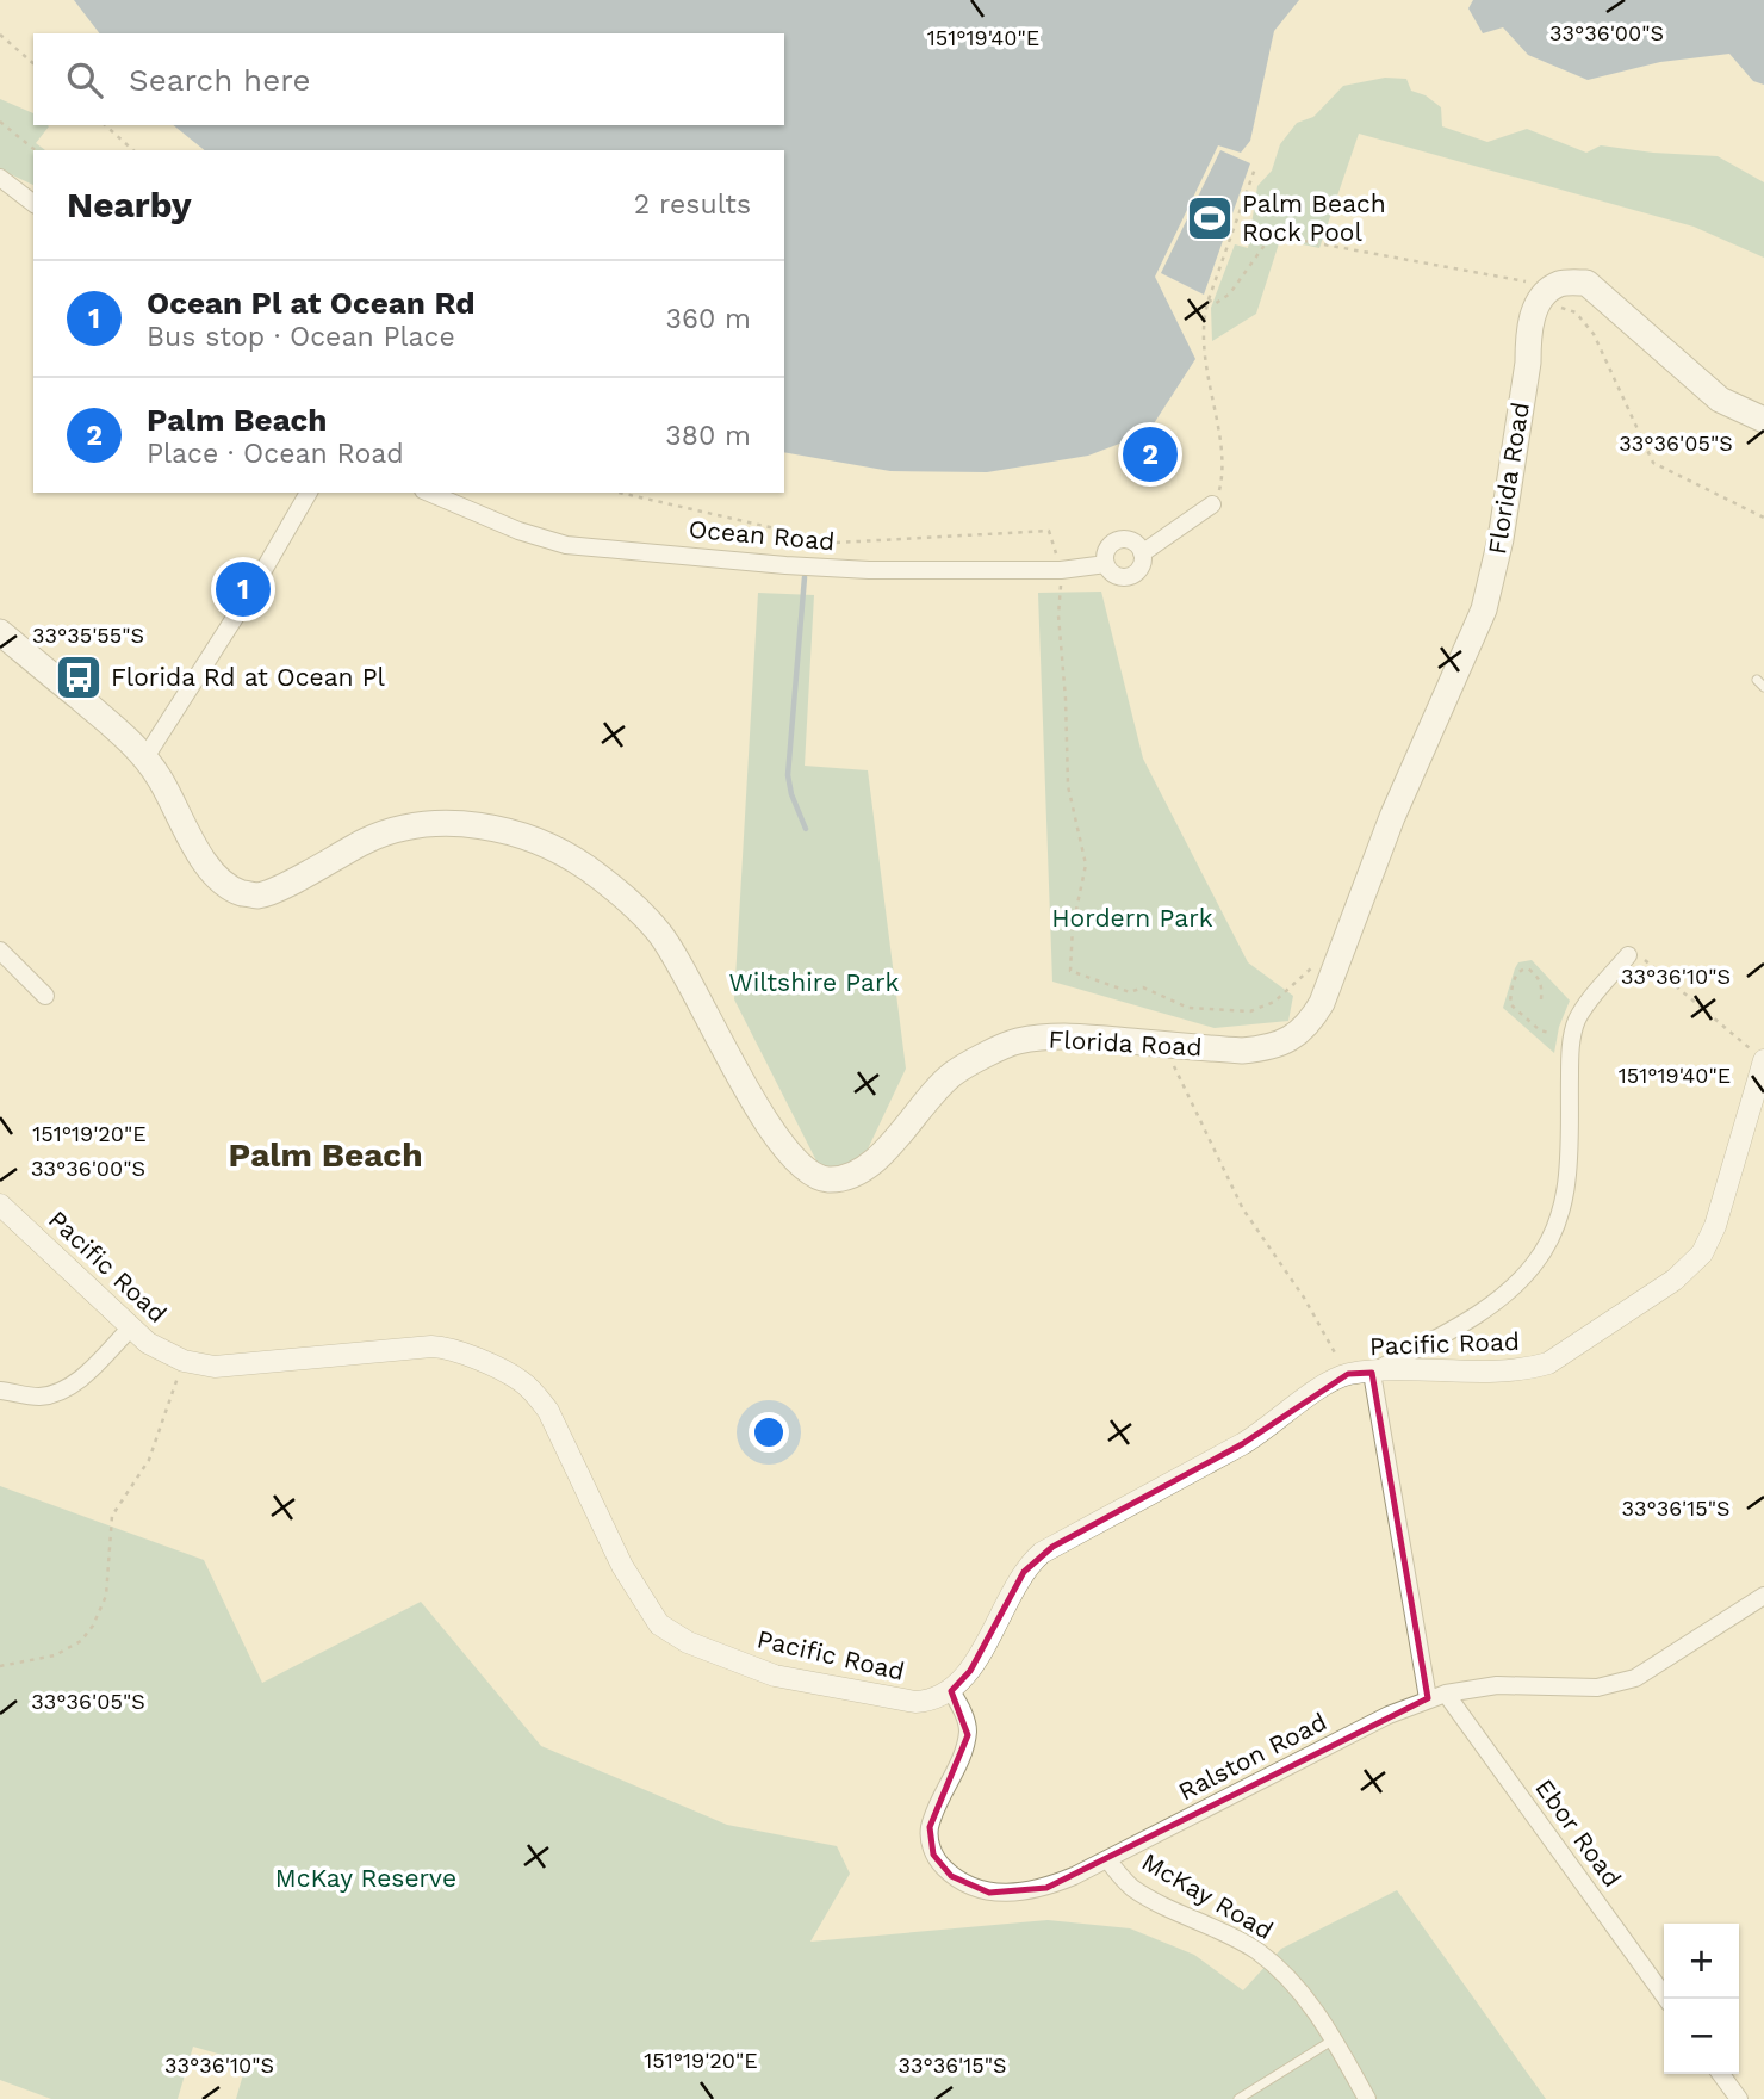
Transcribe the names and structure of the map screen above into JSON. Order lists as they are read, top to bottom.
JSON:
{
  "streets": {
    "main road": ["Florida Road"],
    "street": [
      "Ocean Road",
      "Pacific Road",
      "Ralston Road",
      "Ebor Road",
      "McKay Road"
    ]
  },
  "crossings": [
    ["Pacific Road", "Ralston Road"],
    ["Ralston Road", "Ebor Road"],
    ["Ralston Road", "McKay Road"]
  ],
  "districts": ["Palm Beach"],
  "parks": ["Hordern Park", "Wiltshire Park", "McKay Reserve"],
  "places": {
    "sports": ["Palm Beach Rock Pool"],
    "bus stop": ["Florida Rd at Ocean Pl"]
  },
  "page": {
    "search": "Search here",
    "heading": ["Nearby", "2 results"],
    "list": [
      {
        "mark": "1",
        "name": "Ocean Pl at Ocean Rd",
        "note": "Bus stop · Ocean Place",
        "value": "360 m"
      },
      {
        "mark": "2",
        "name": "Palm Beach",
        "note": "Place · Ocean Road",
        "value": "380 m"
      }
    ],
    "pins": ["2", "1"],
    "map_buttons": ["+", "−"]
  },
  "coordinates": [
    "33°36'00\"S",
    "151°19'40\"E",
    "33°36'05\"S",
    "33°35'55\"S",
    "33°36'10\"S",
    "151°19'20\"E",
    "33°36'15\"S"
  ]
}
